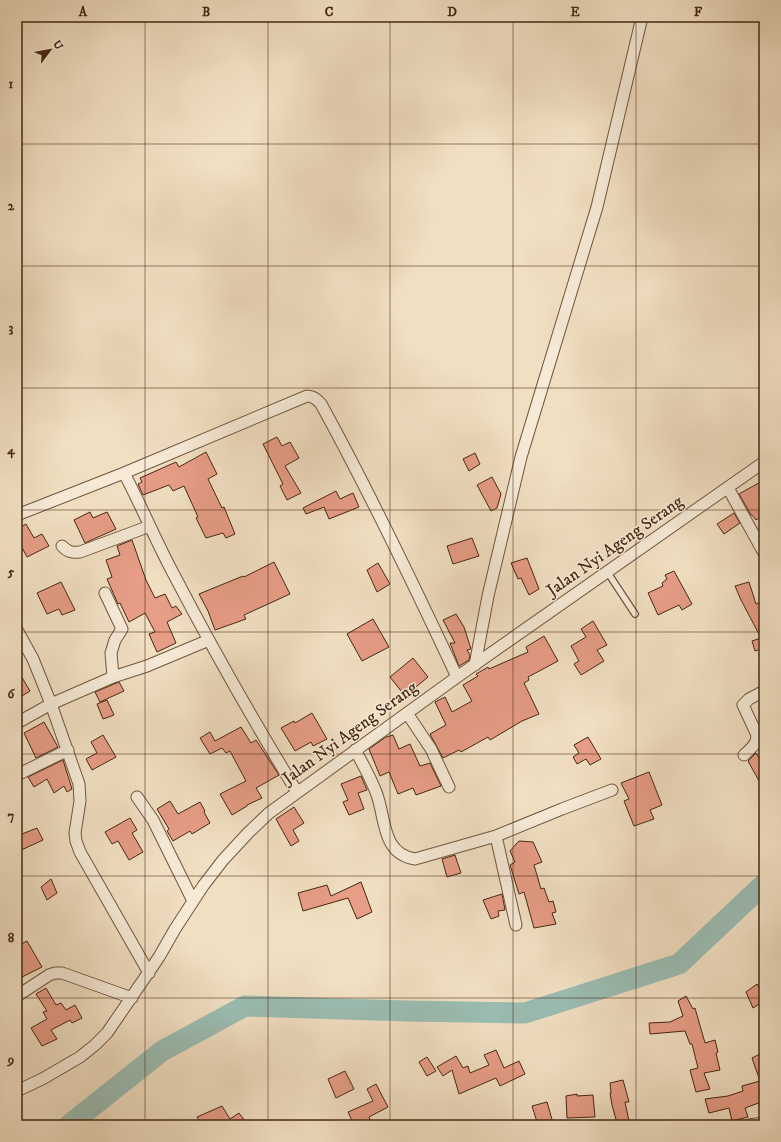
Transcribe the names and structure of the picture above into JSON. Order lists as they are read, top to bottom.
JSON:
{
  "streets": {
    "street": ["Jalan Nyi Ageng Serang"]
  },
  "north": "top right",
  "grid": {
    "columns": [
      "A",
      "B",
      "C",
      "D",
      "E",
      "F"
    ],
    "rows": [
      "1",
      "2",
      "3",
      "4",
      "5",
      "6",
      "7",
      "8",
      "9"
    ]
  }
}
